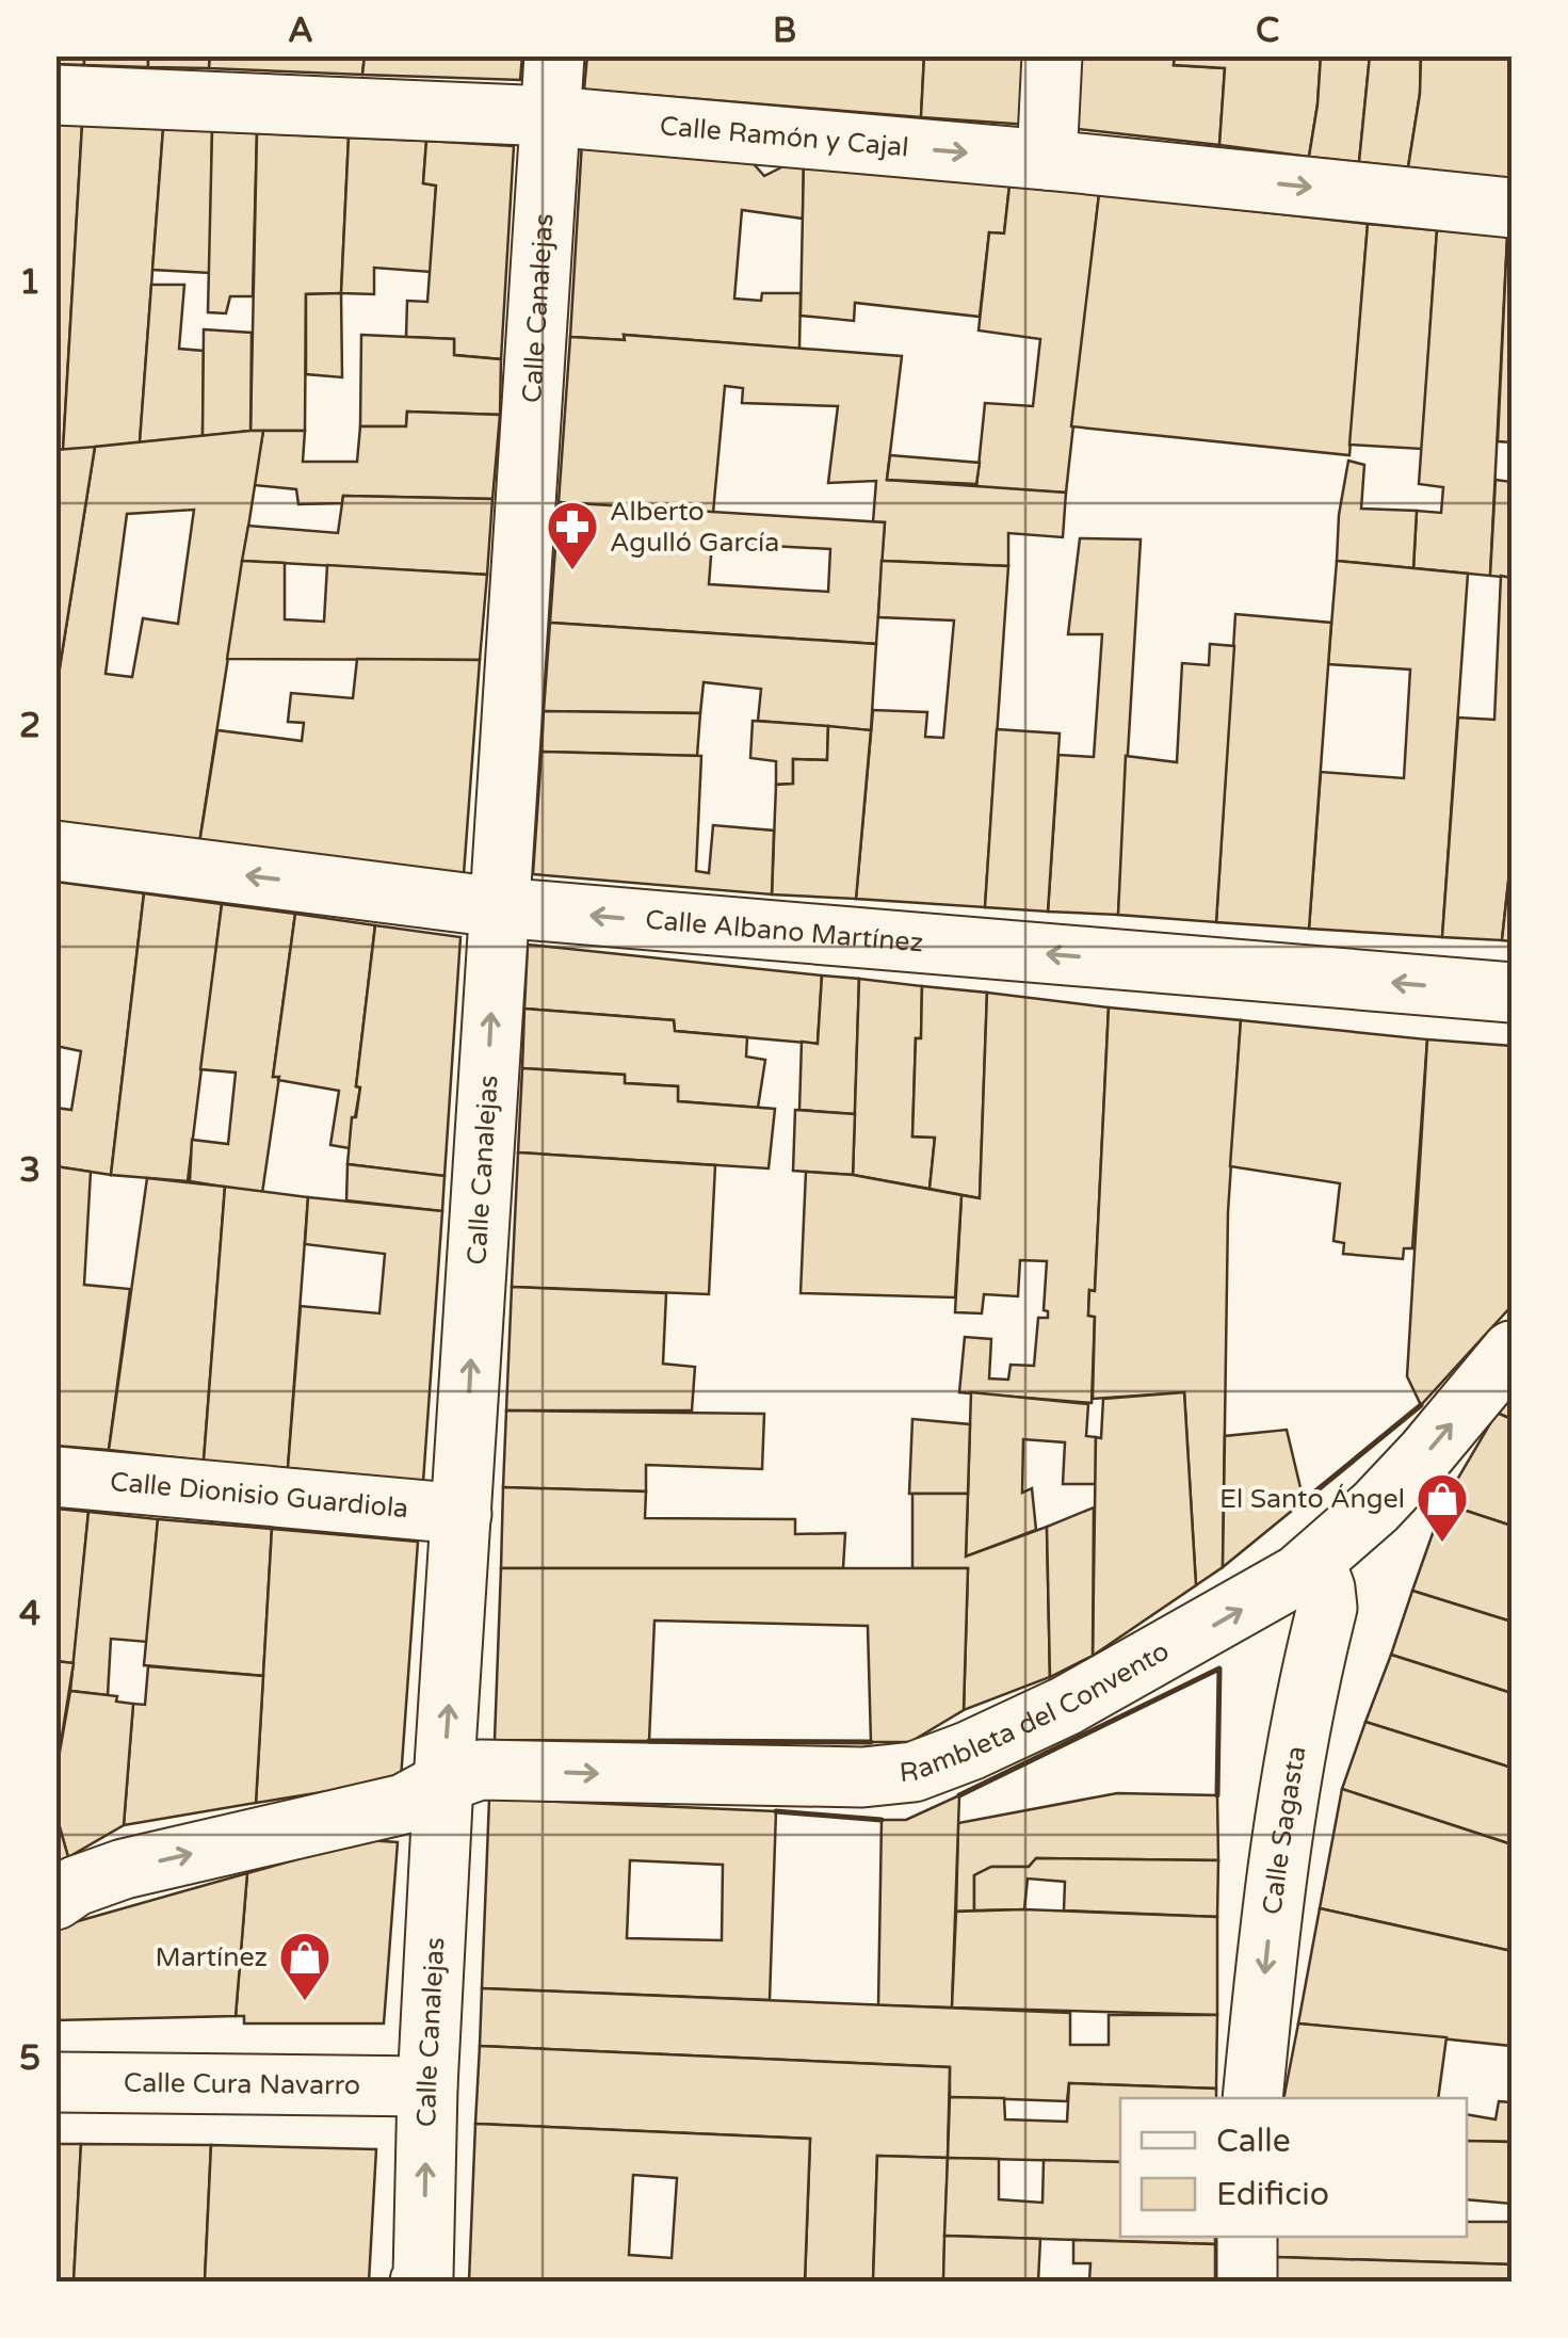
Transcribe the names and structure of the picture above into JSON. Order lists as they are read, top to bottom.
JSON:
{
  "streets": {
    "street": [
      "Calle Ramón y Cajal",
      "Calle Canalejas",
      "Calle Albano Martínez",
      "Calle Dionisio Guardiola",
      "Rambleta del Convento",
      "Calle Sagasta",
      "Calle Cura Navarro"
    ]
  },
  "crossings": [
    ["Calle Ramón y Cajal", "Calle Canalejas"],
    ["Calle Canalejas", "Calle Albano Martínez"],
    ["Calle Canalejas", "Calle Dionisio Guardiola"],
    ["Calle Canalejas", "Rambleta del Convento"],
    ["Calle Canalejas", "Calle Cura Navarro"],
    ["Rambleta del Convento", "Calle Sagasta"]
  ],
  "one_way": [
    "Calle Ramón y Cajal",
    "Calle Canalejas",
    "Calle Albano Martínez",
    "Rambleta del Convento",
    "Calle Sagasta"
  ],
  "places": {
    "pharmacy": ["Alberto Agulló García"],
    "shop": ["El Santo Ángel", "Martínez"]
  },
  "legend": ["Calle", "Edificio"],
  "grid": {
    "columns": ["A", "B", "C"],
    "rows": [
      "1",
      "2",
      "3",
      "4",
      "5"
    ]
  }
}
